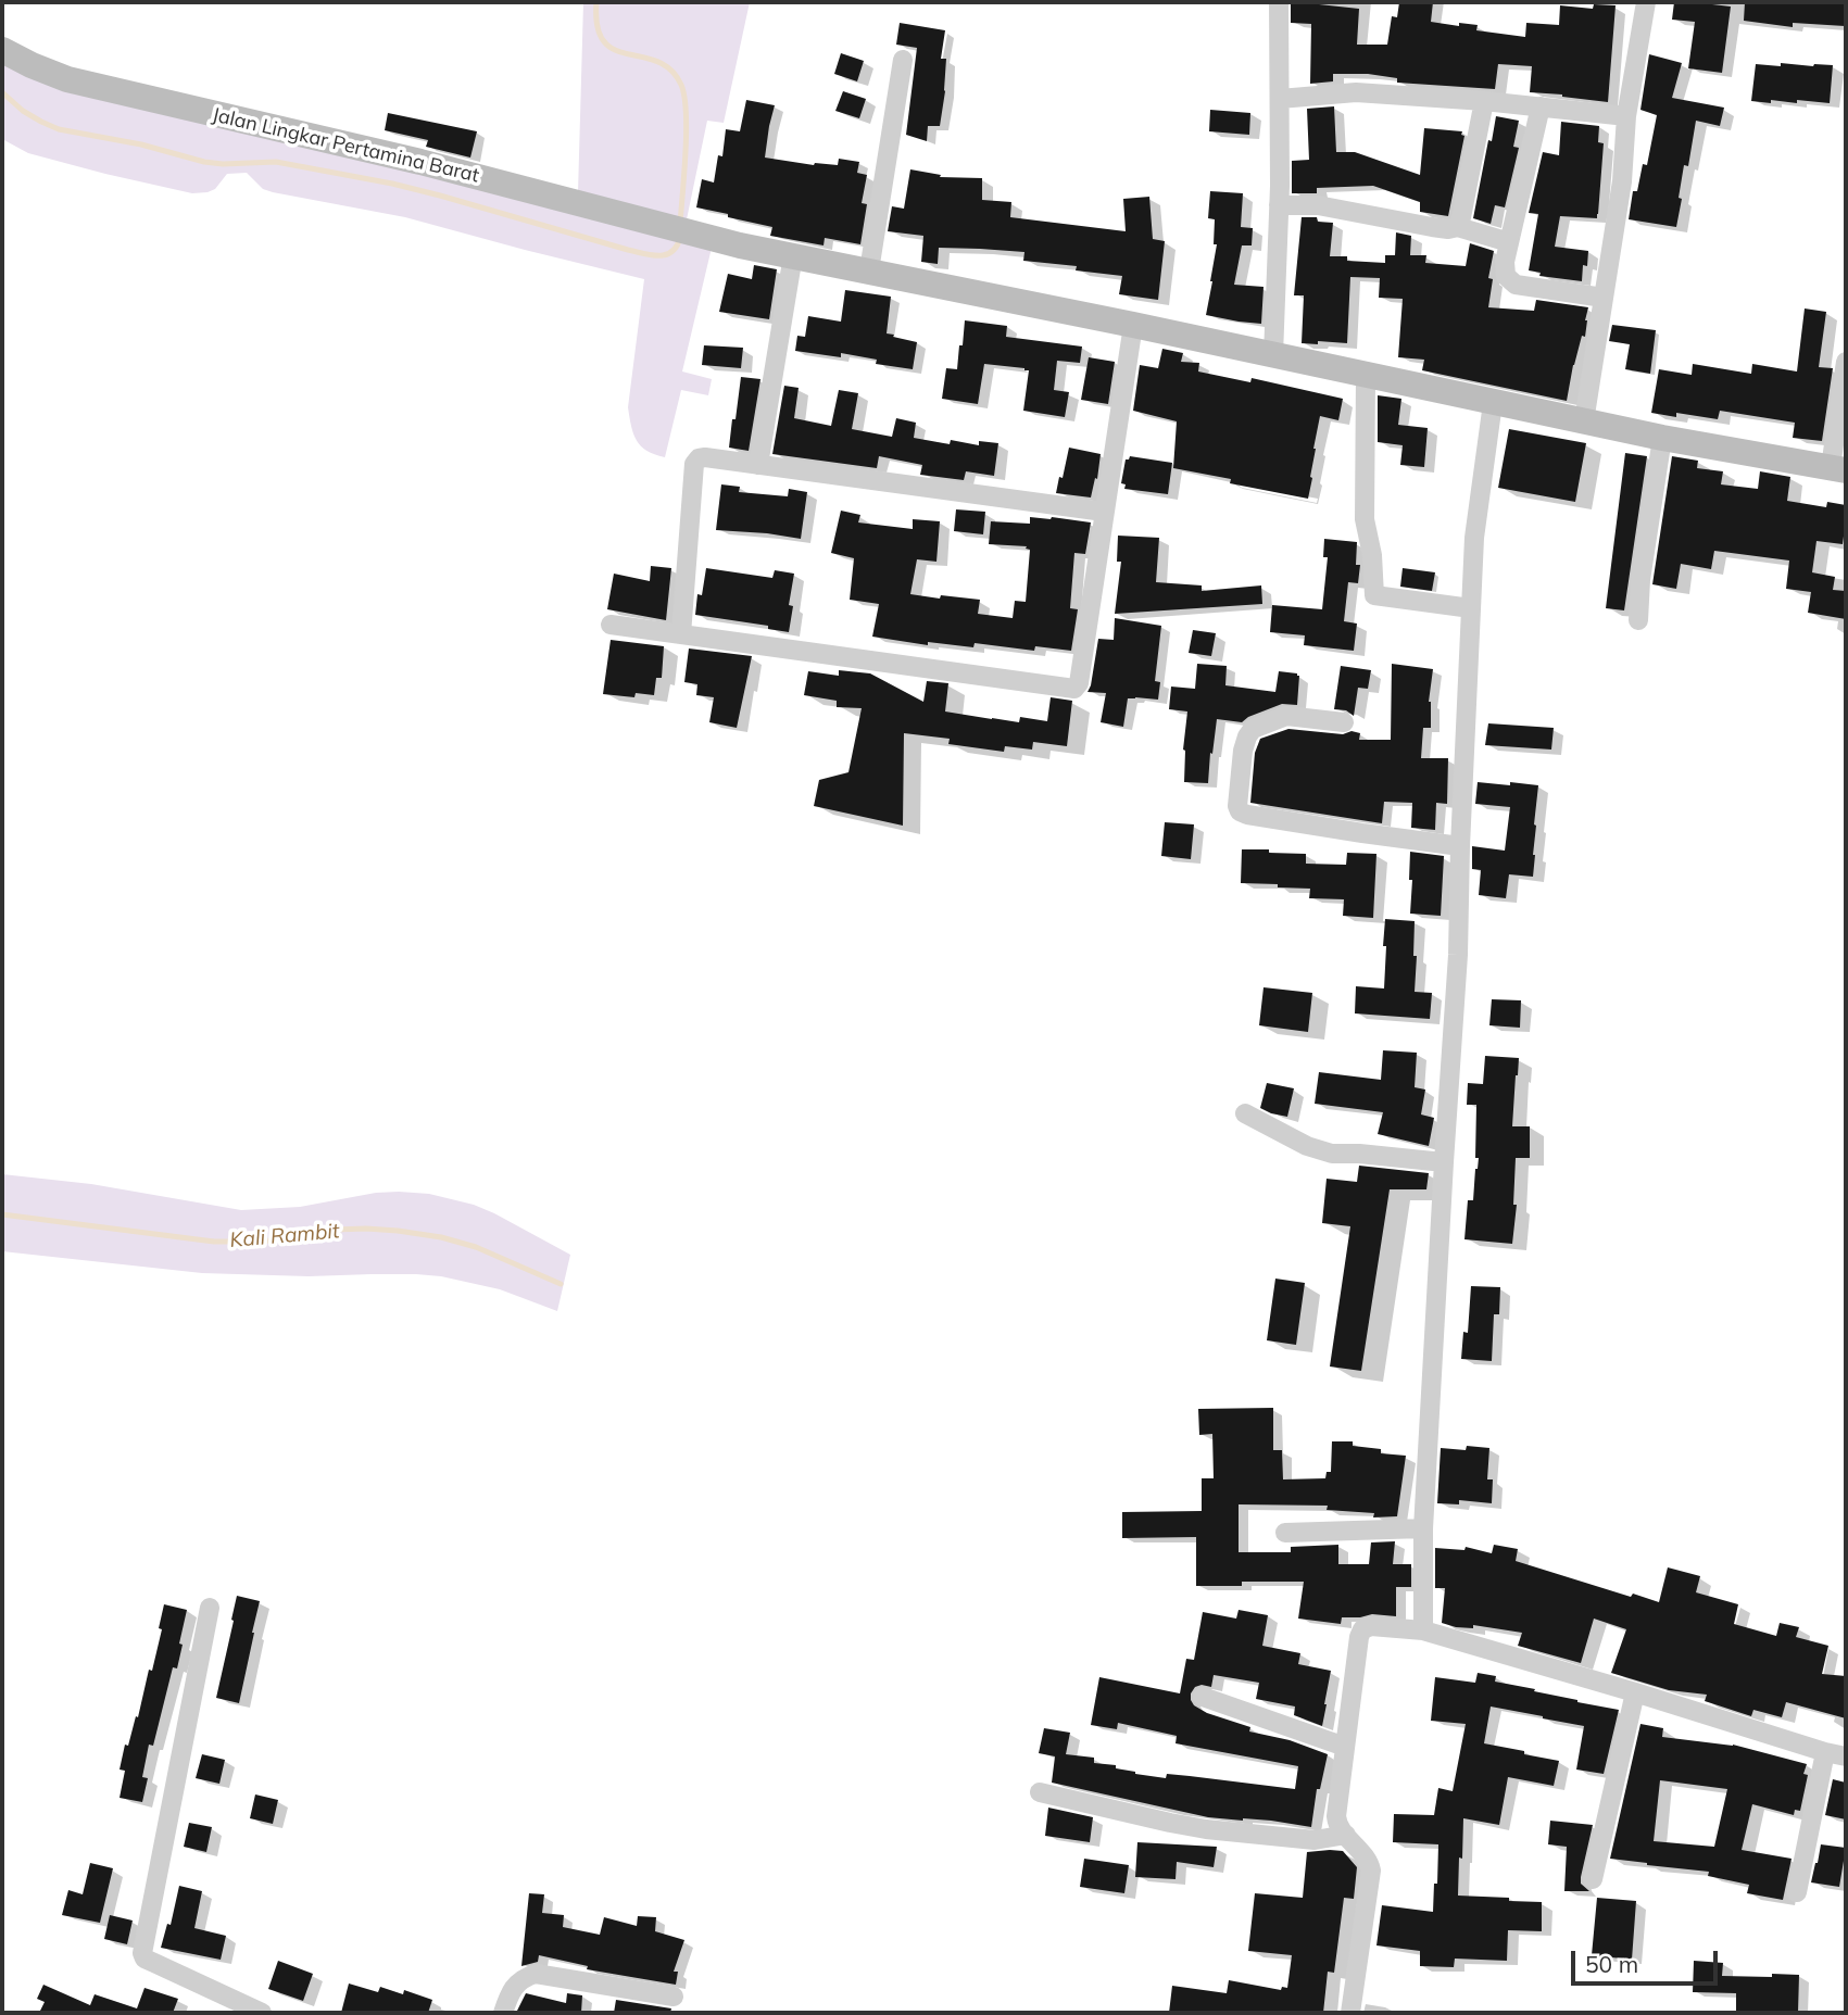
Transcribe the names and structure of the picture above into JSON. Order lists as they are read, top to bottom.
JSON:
{
  "streets": {
    "street": ["Jalan Lingkar Pertamina Barat"]
  },
  "water": ["Kali Rambit"],
  "scale_bar": "50 m"
}
